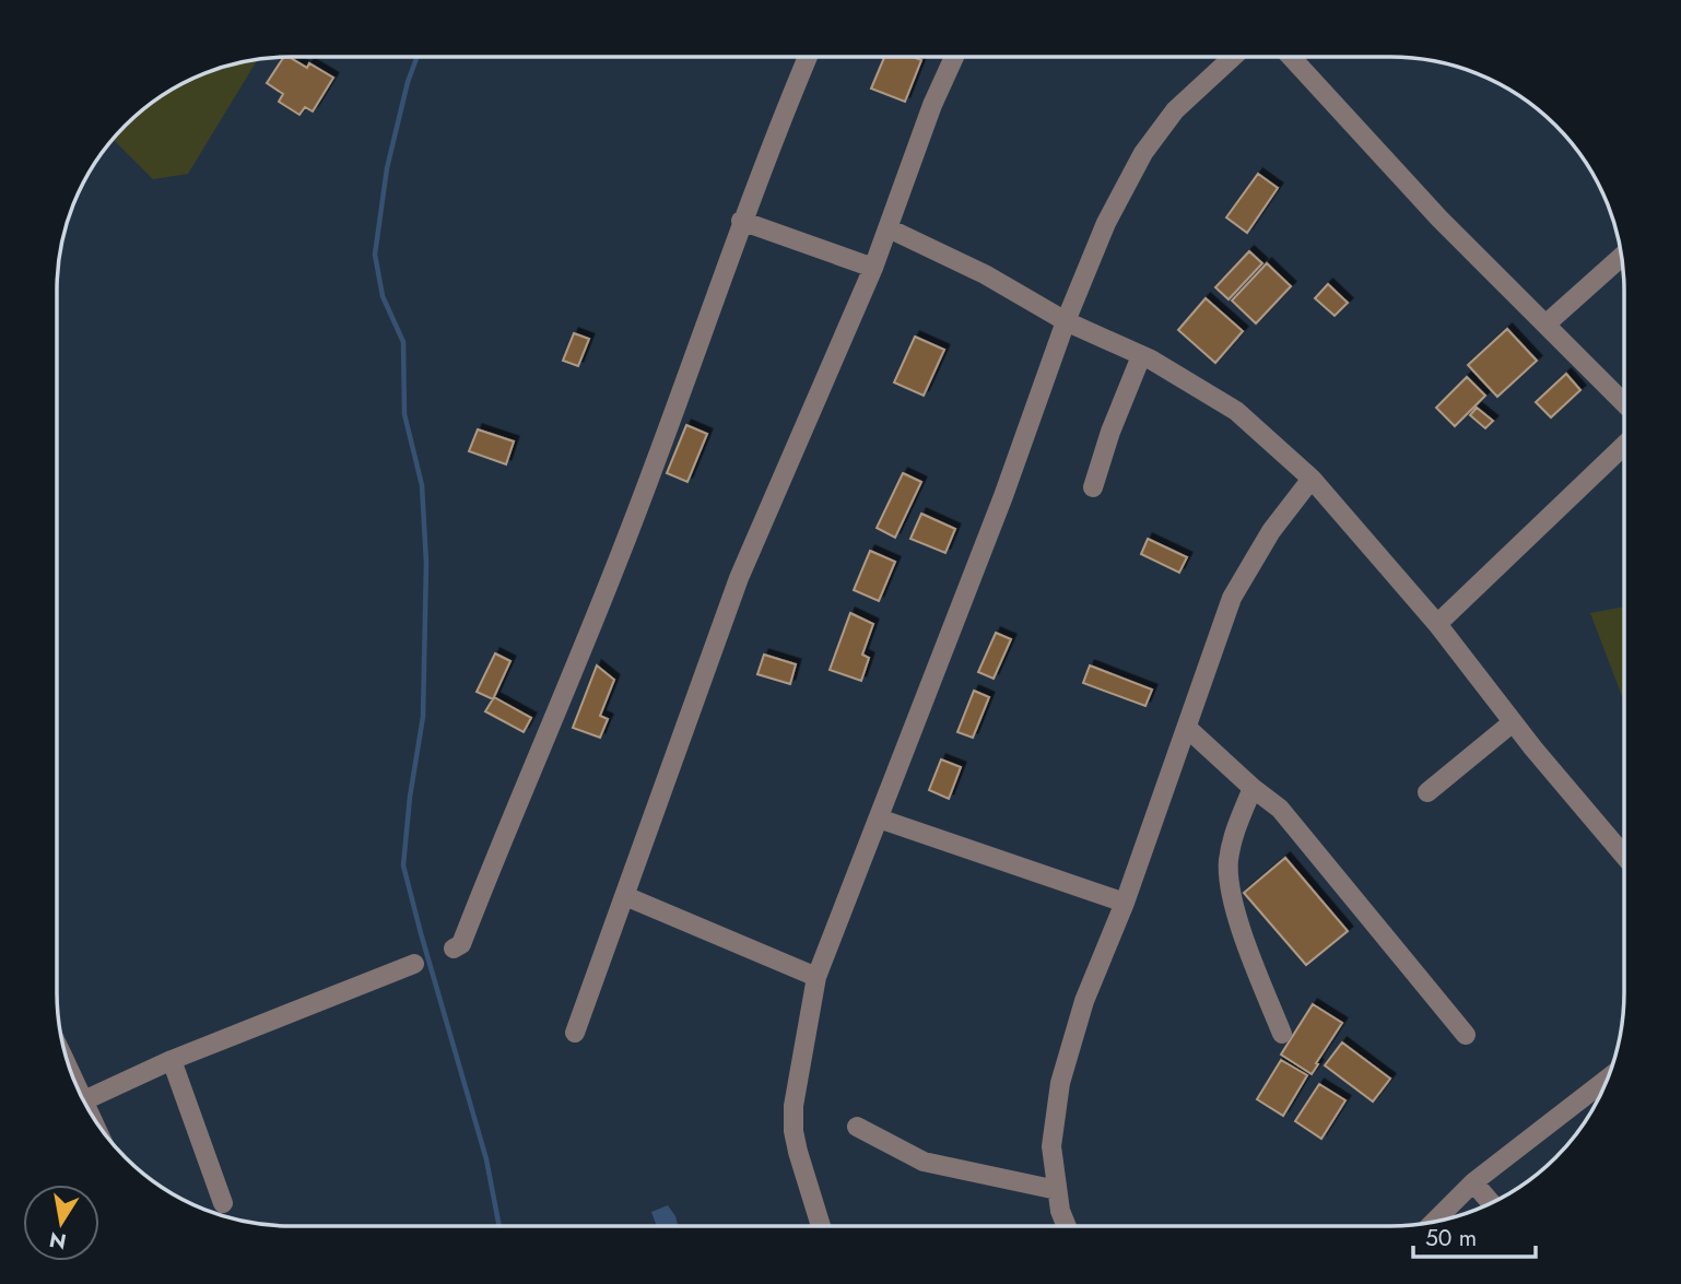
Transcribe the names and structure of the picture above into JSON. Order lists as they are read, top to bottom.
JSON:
{
  "scale_bar": "50 m",
  "north": "bottom"
}
